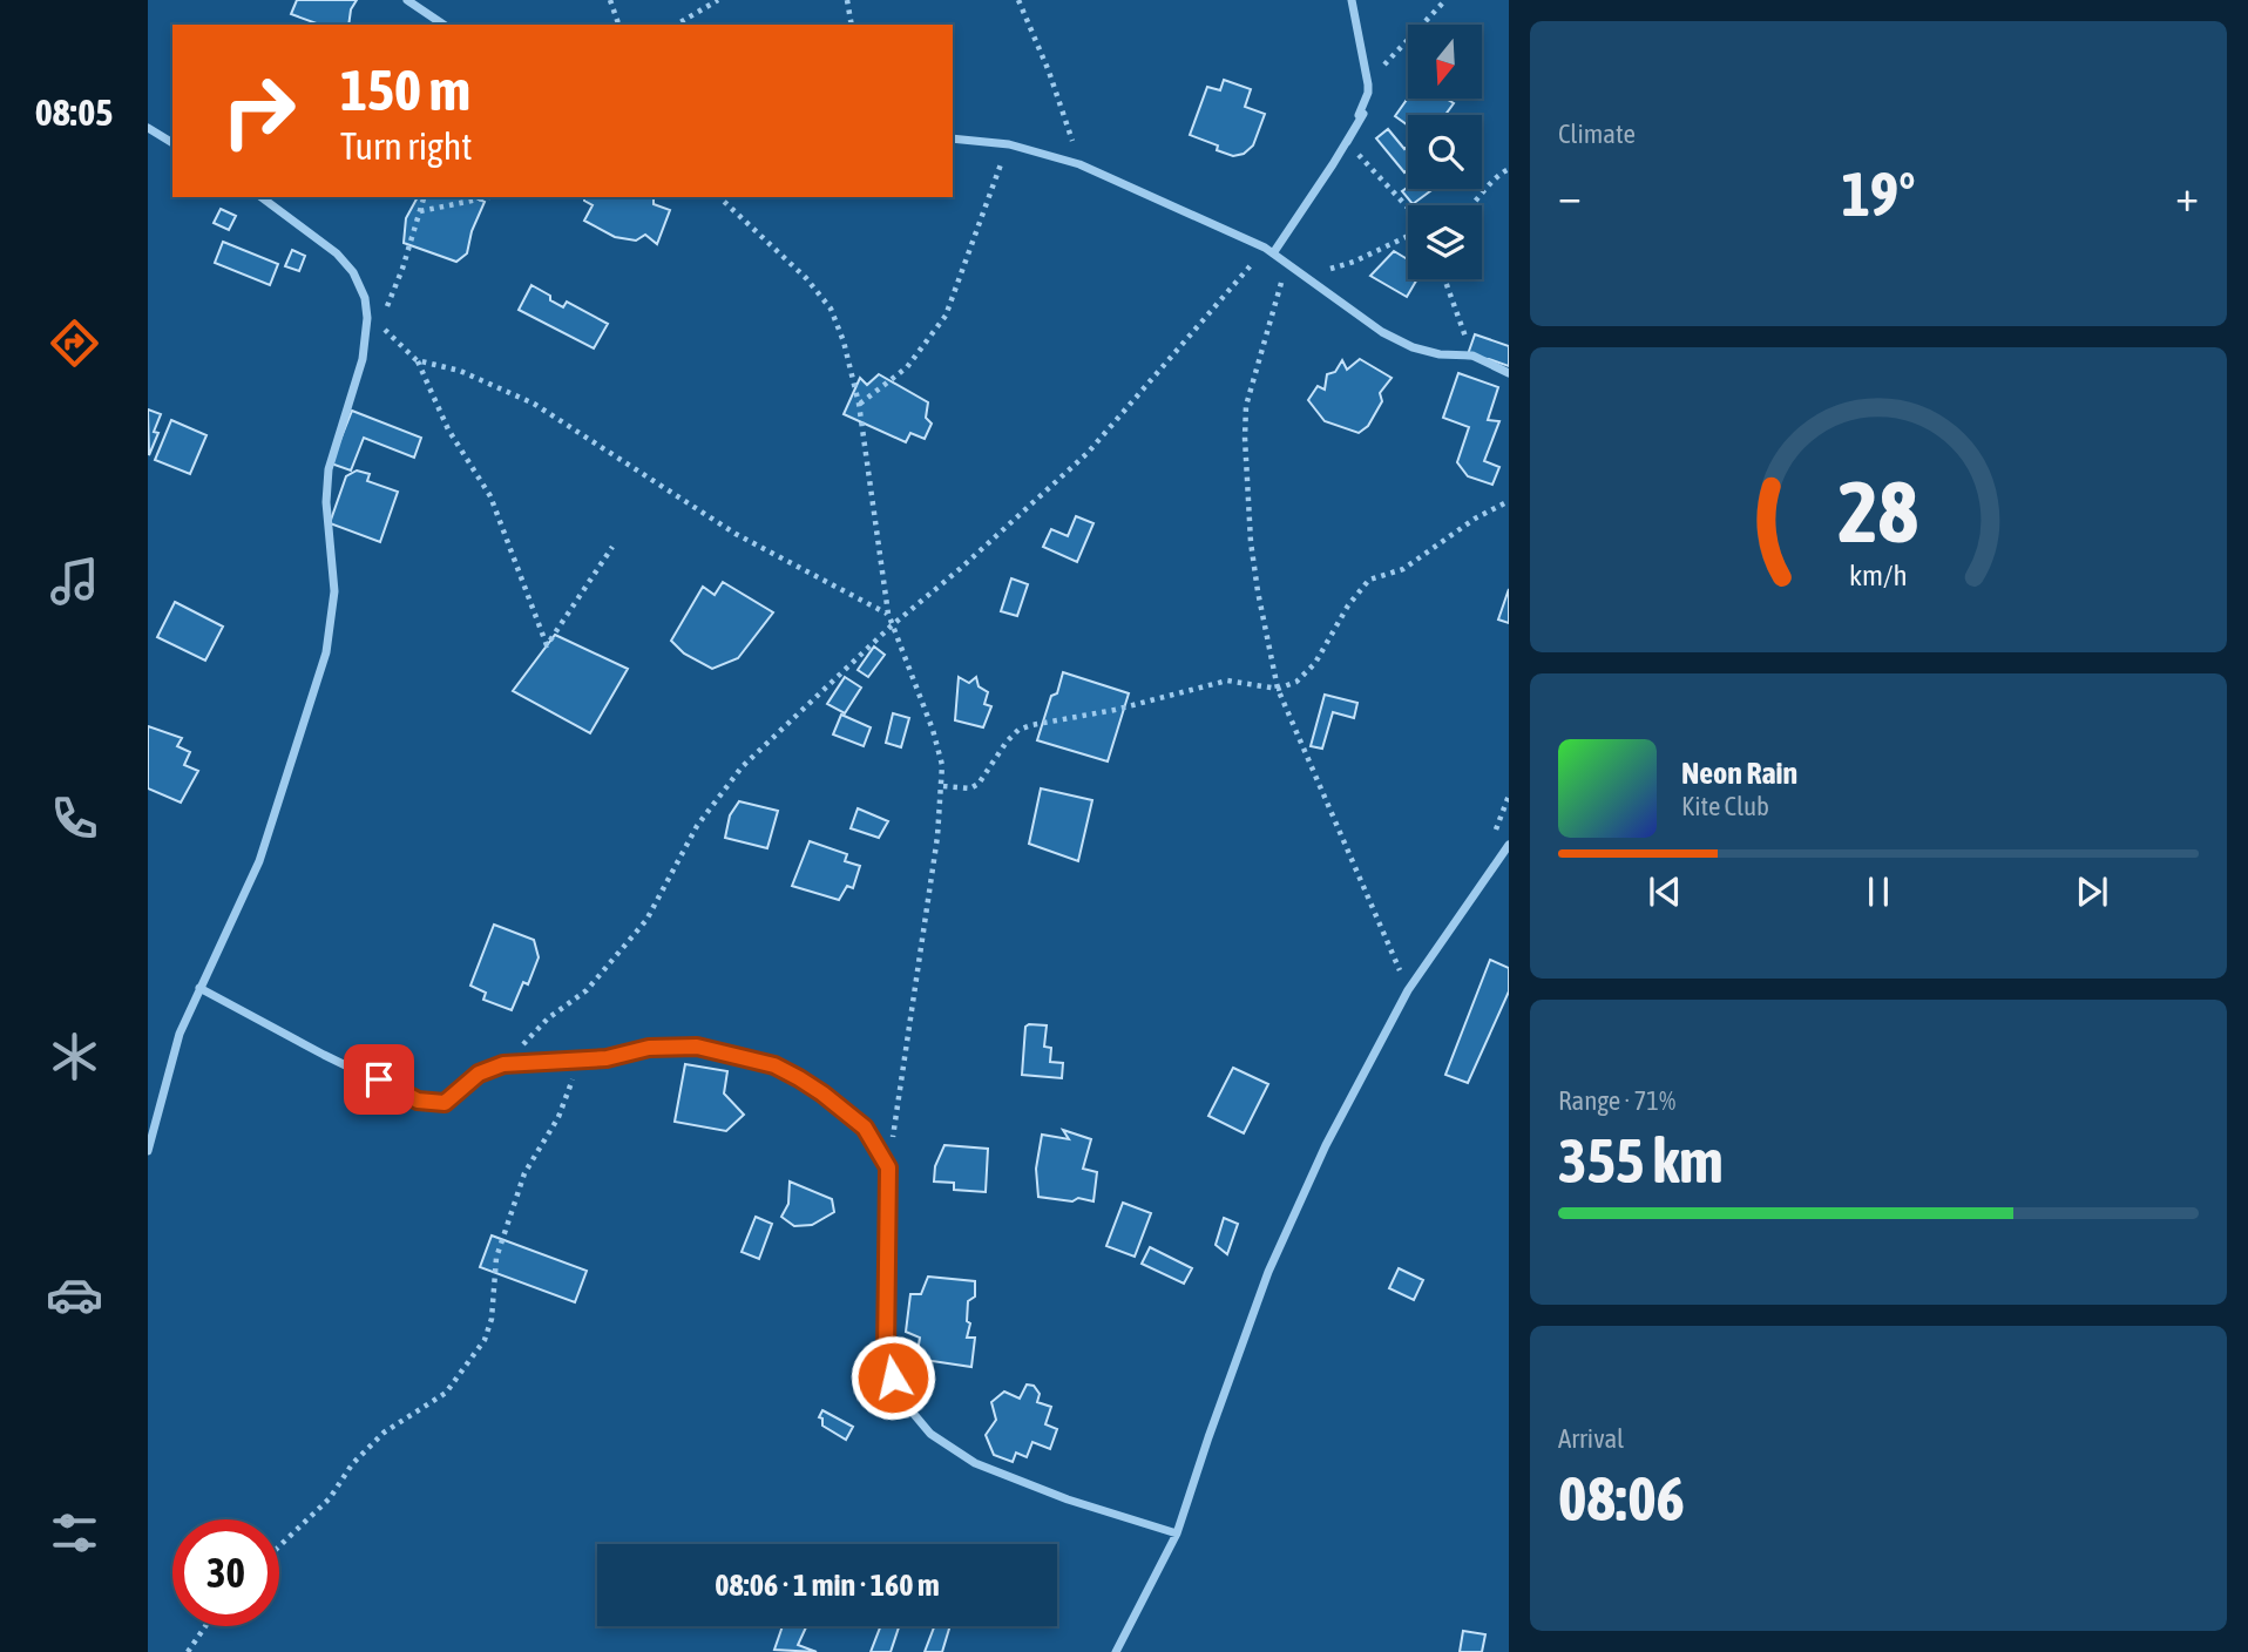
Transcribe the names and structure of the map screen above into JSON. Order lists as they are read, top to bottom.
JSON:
{
  "north": "bottom",
  "page": {
    "tabs": "08:05",
    "tile": [
      "Climate",
      ["Range · 71%", "355 km"],
      ["Arrival", "08:06"]
    ],
    "turn": ["150 m", "Turn right"],
    "heat": ["−", "19°", "+"],
    "song": ["Neon Rain", "Kite Club"],
    "limit": "30",
    "trip": "08:06 · 1 min · 160 m",
    "gauge": ["28", "km/h"]
  }
}
